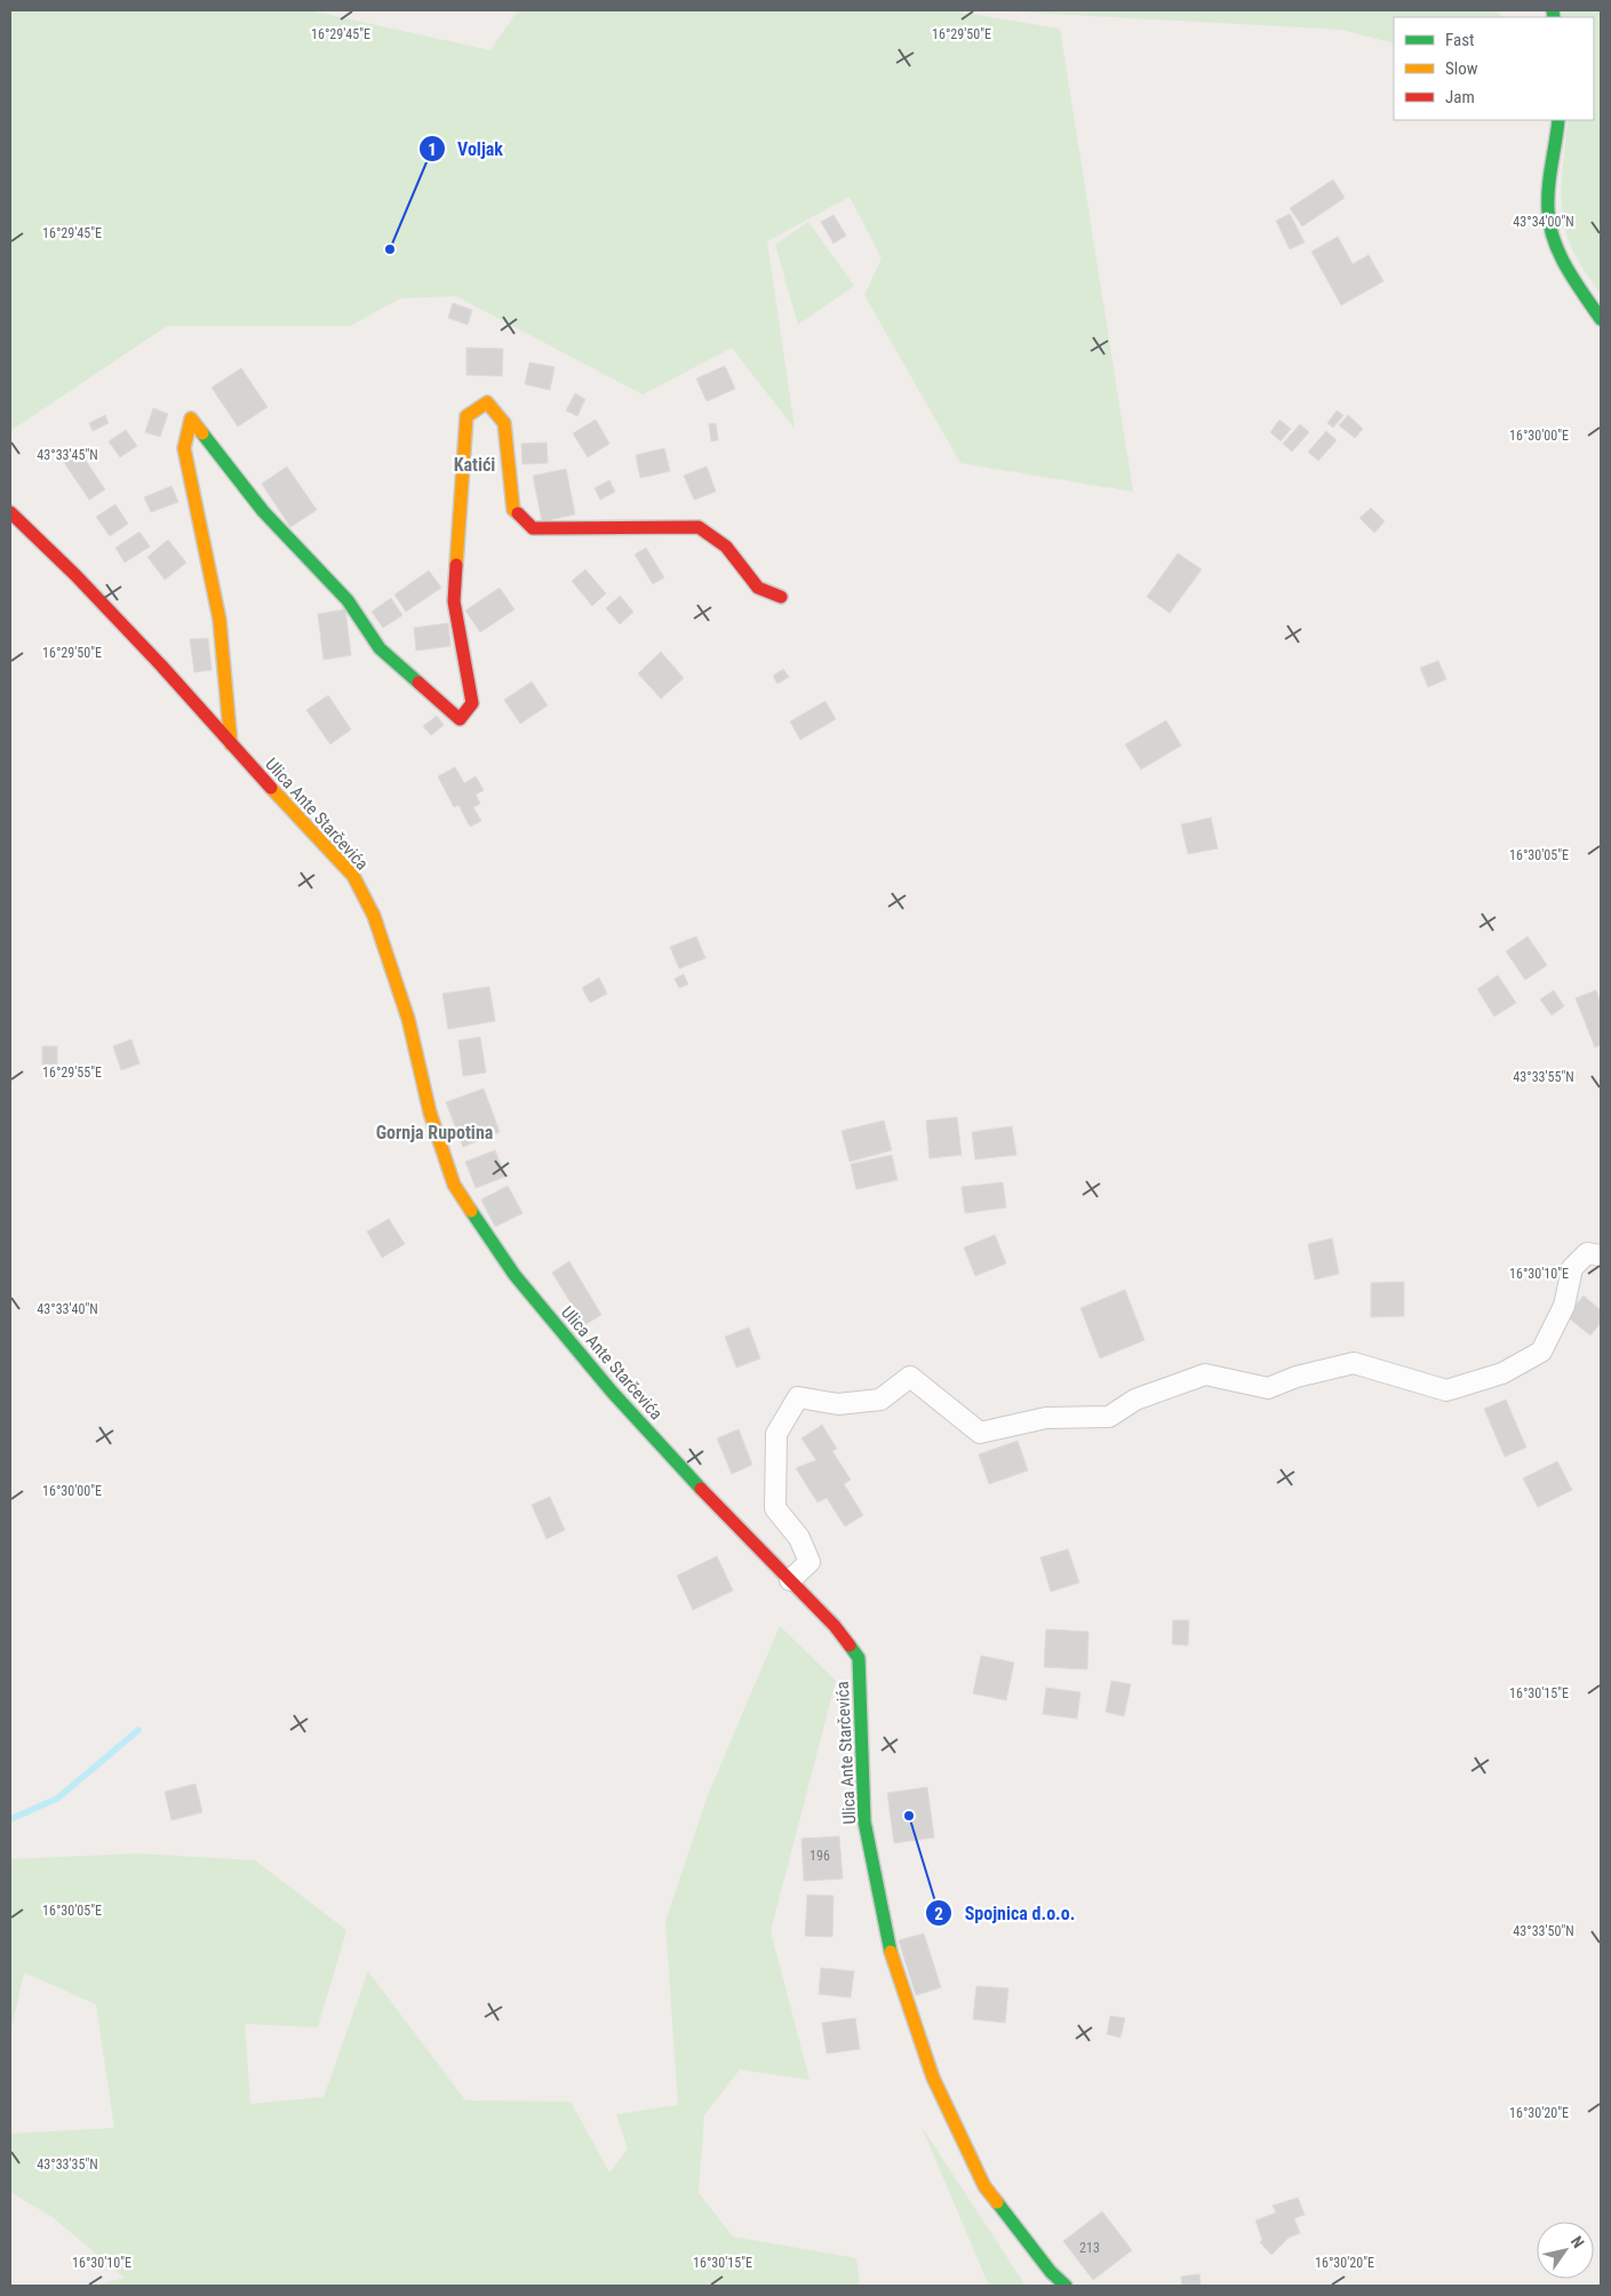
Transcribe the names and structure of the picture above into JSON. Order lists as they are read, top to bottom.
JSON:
{
  "streets": {
    "street": ["Ulica Ante Starčevića"]
  },
  "districts": ["Katići", "Gornja Rupotina"],
  "places": ["Voljak", "Spojnica d.o.o."],
  "house_numbers": ["196", "213"],
  "legend": ["Fast", "Slow", "Jam"],
  "north": "top right",
  "coordinates": [
    "16°29'45\"E",
    "16°29'50\"E",
    "43°34'00\"N",
    "16°30'00\"E",
    "43°33'45\"N",
    "16°30'05\"E",
    "16°29'55\"E",
    "43°33'55\"N",
    "16°30'10\"E",
    "43°33'40\"N",
    "16°30'15\"E",
    "43°33'50\"N",
    "16°30'20\"E",
    "43°33'35\"N"
  ]
}
